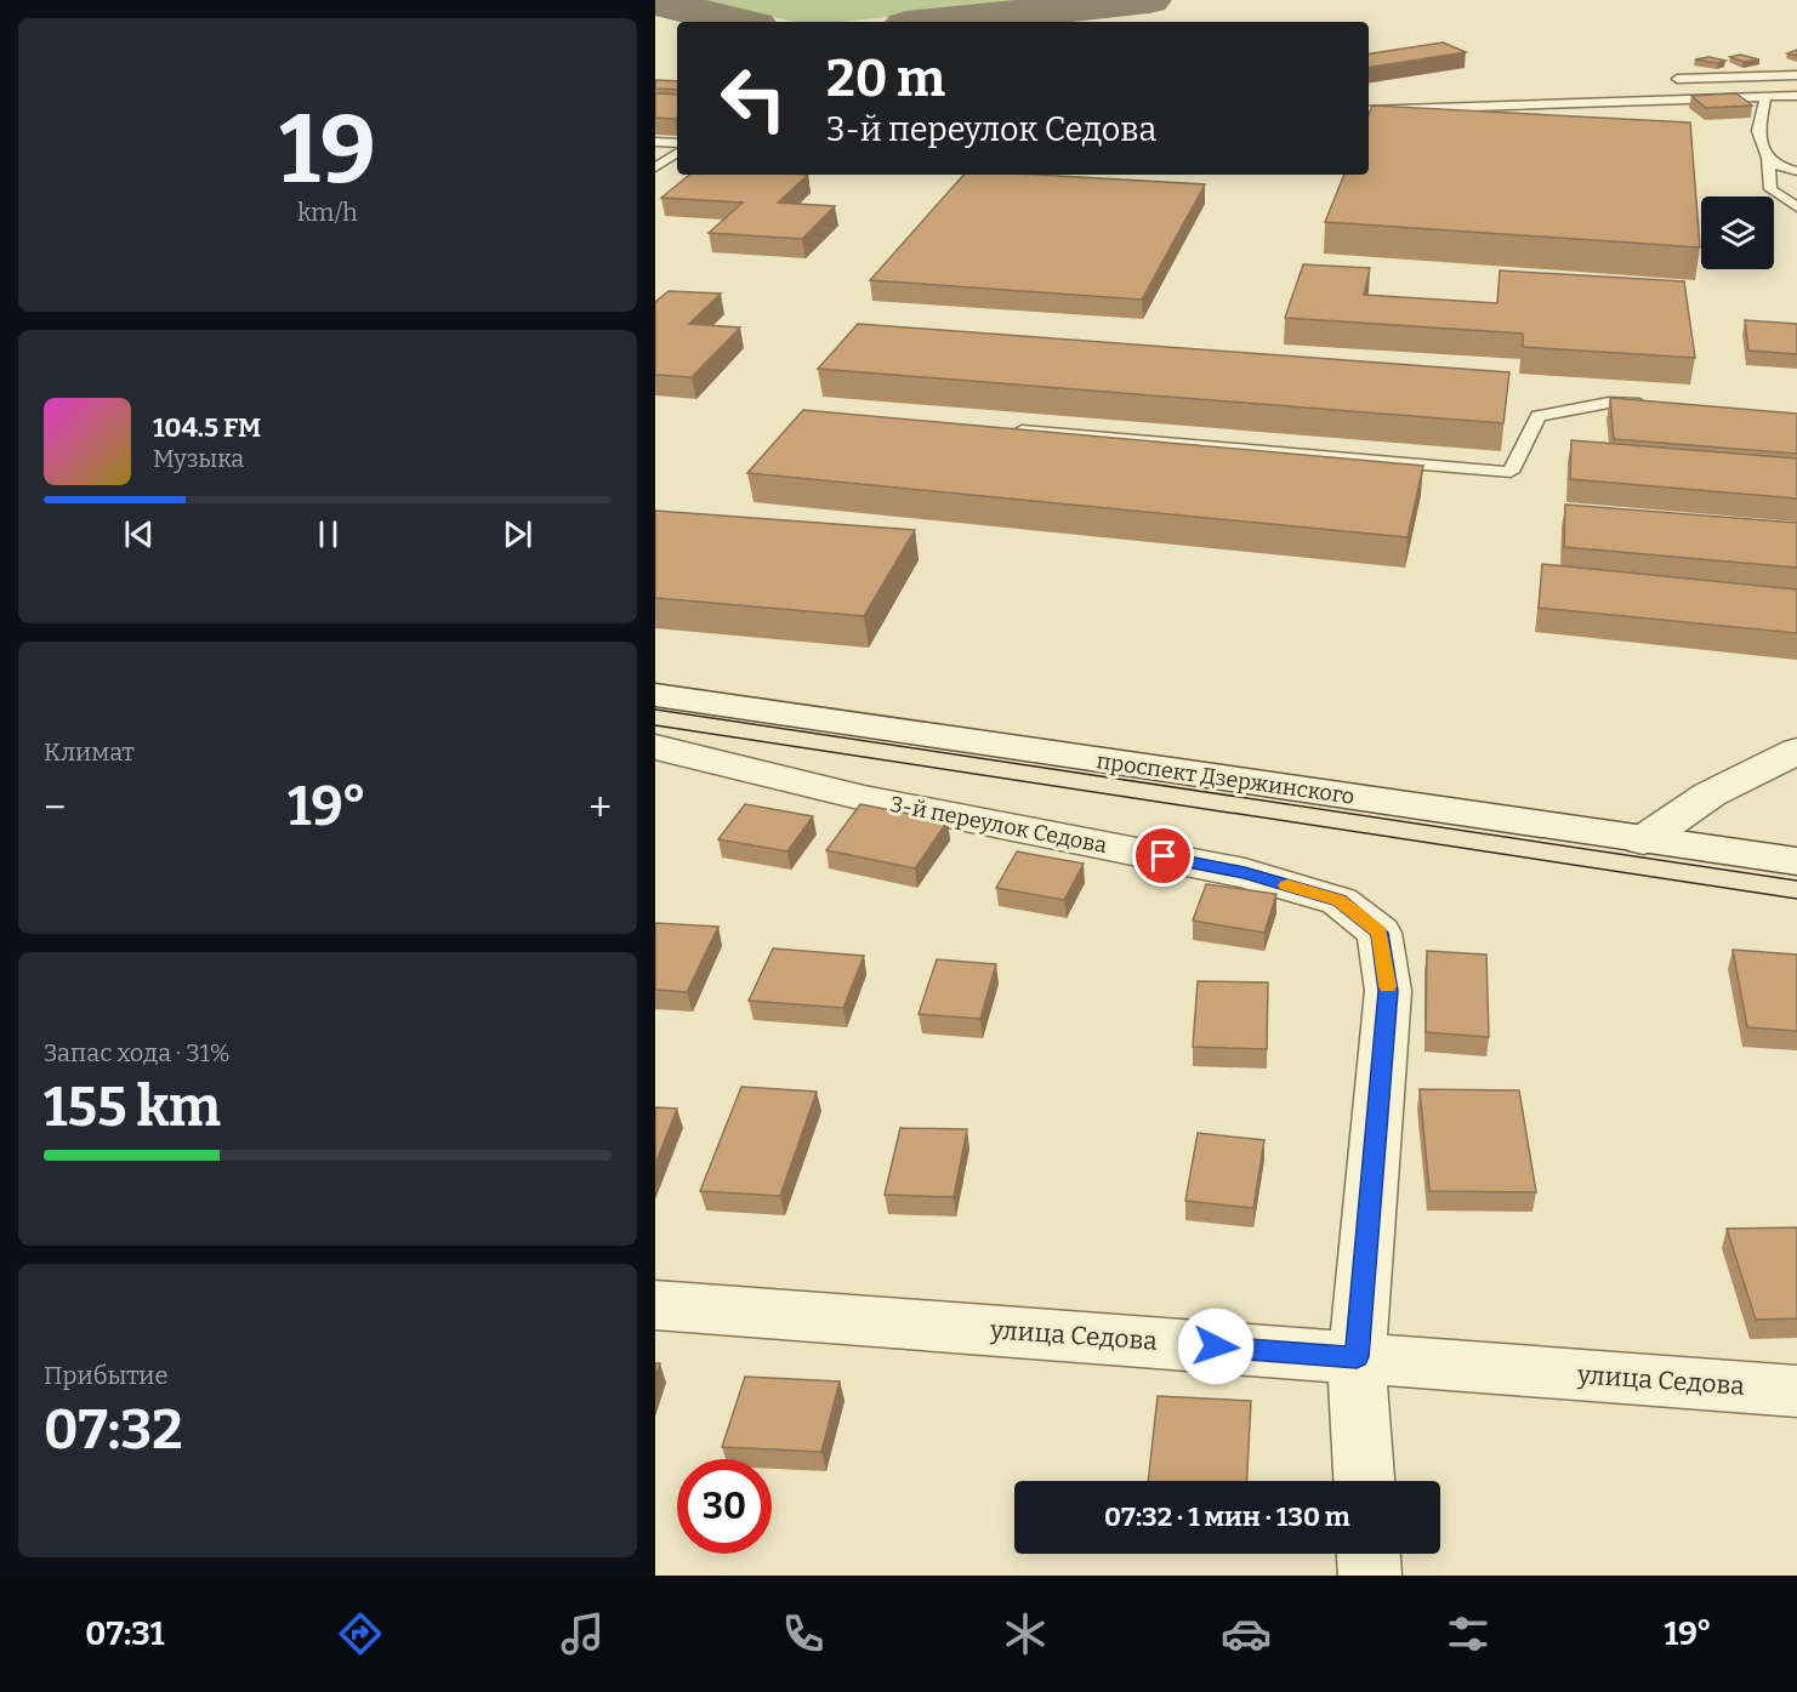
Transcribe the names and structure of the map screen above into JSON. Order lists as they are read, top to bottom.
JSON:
{
  "streets": {
    "street": ["проспект Дзержинского", "3-й переулок Седова", "улица Седова"]
  },
  "crossings": [
    ["3-й переулок Седова", "улица Седова"]
  ],
  "page": {
    "tile": [
      ["19", "km/h"],
      "Климат",
      ["Запас хода · 31%", "155 km"],
      ["Прибытие", "07:32"]
    ],
    "turn": ["20 m", "3-й переулок Седова"],
    "song": ["104.5 FM", "Музыка"],
    "heat": ["−", "19°", "+"],
    "limit": "30",
    "trip": "07:32 · 1 мин · 130 m",
    "tabs": ["07:31", "19°"]
  }
}
